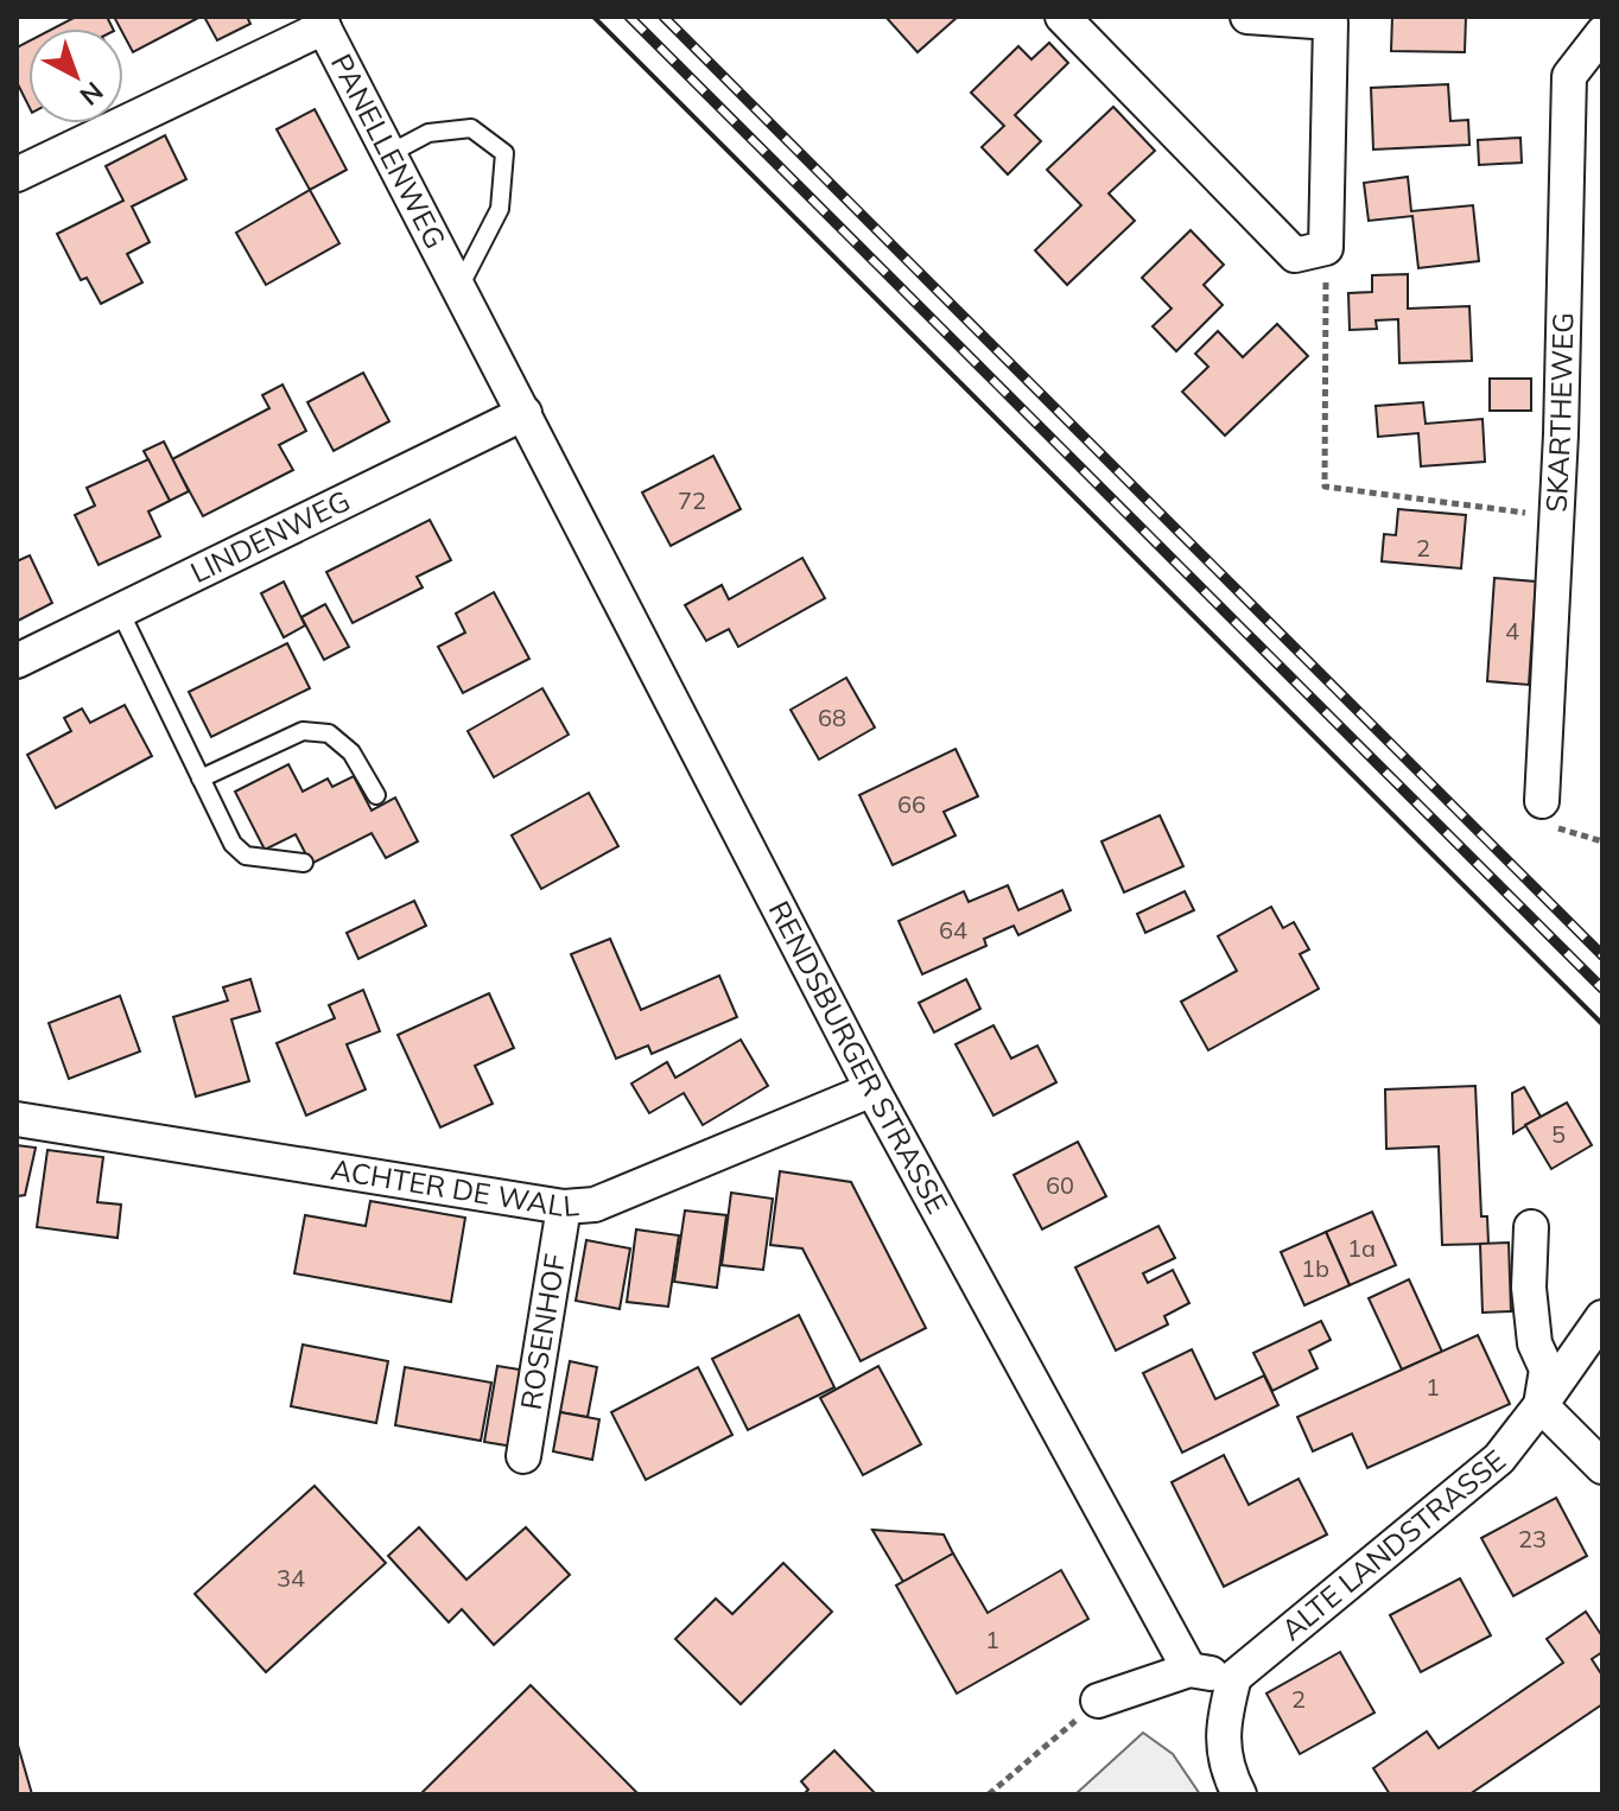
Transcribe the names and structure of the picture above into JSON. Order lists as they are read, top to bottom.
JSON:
{
  "streets": {
    "street": [
      "PANELLENWEG",
      "SKARTHEWEG",
      "LINDENWEG",
      "RENDSBURGER STRASSE",
      "ACHTER DE WALL",
      "ROSENHOF",
      "ALTE LANDSTRASSE"
    ]
  },
  "crossings": [
    ["PANELLENWEG", "RENDSBURGER STRASSE"],
    ["LINDENWEG", "RENDSBURGER STRASSE"],
    ["RENDSBURGER STRASSE", "ACHTER DE WALL"],
    ["ACHTER DE WALL", "ROSENHOF"]
  ],
  "house_numbers": [
    "72",
    "2",
    "4",
    "68",
    "66",
    "64",
    "5",
    "60",
    "1a",
    "1b",
    "1",
    "23",
    "34",
    "1",
    "2"
  ],
  "north": "bottom right"
}
